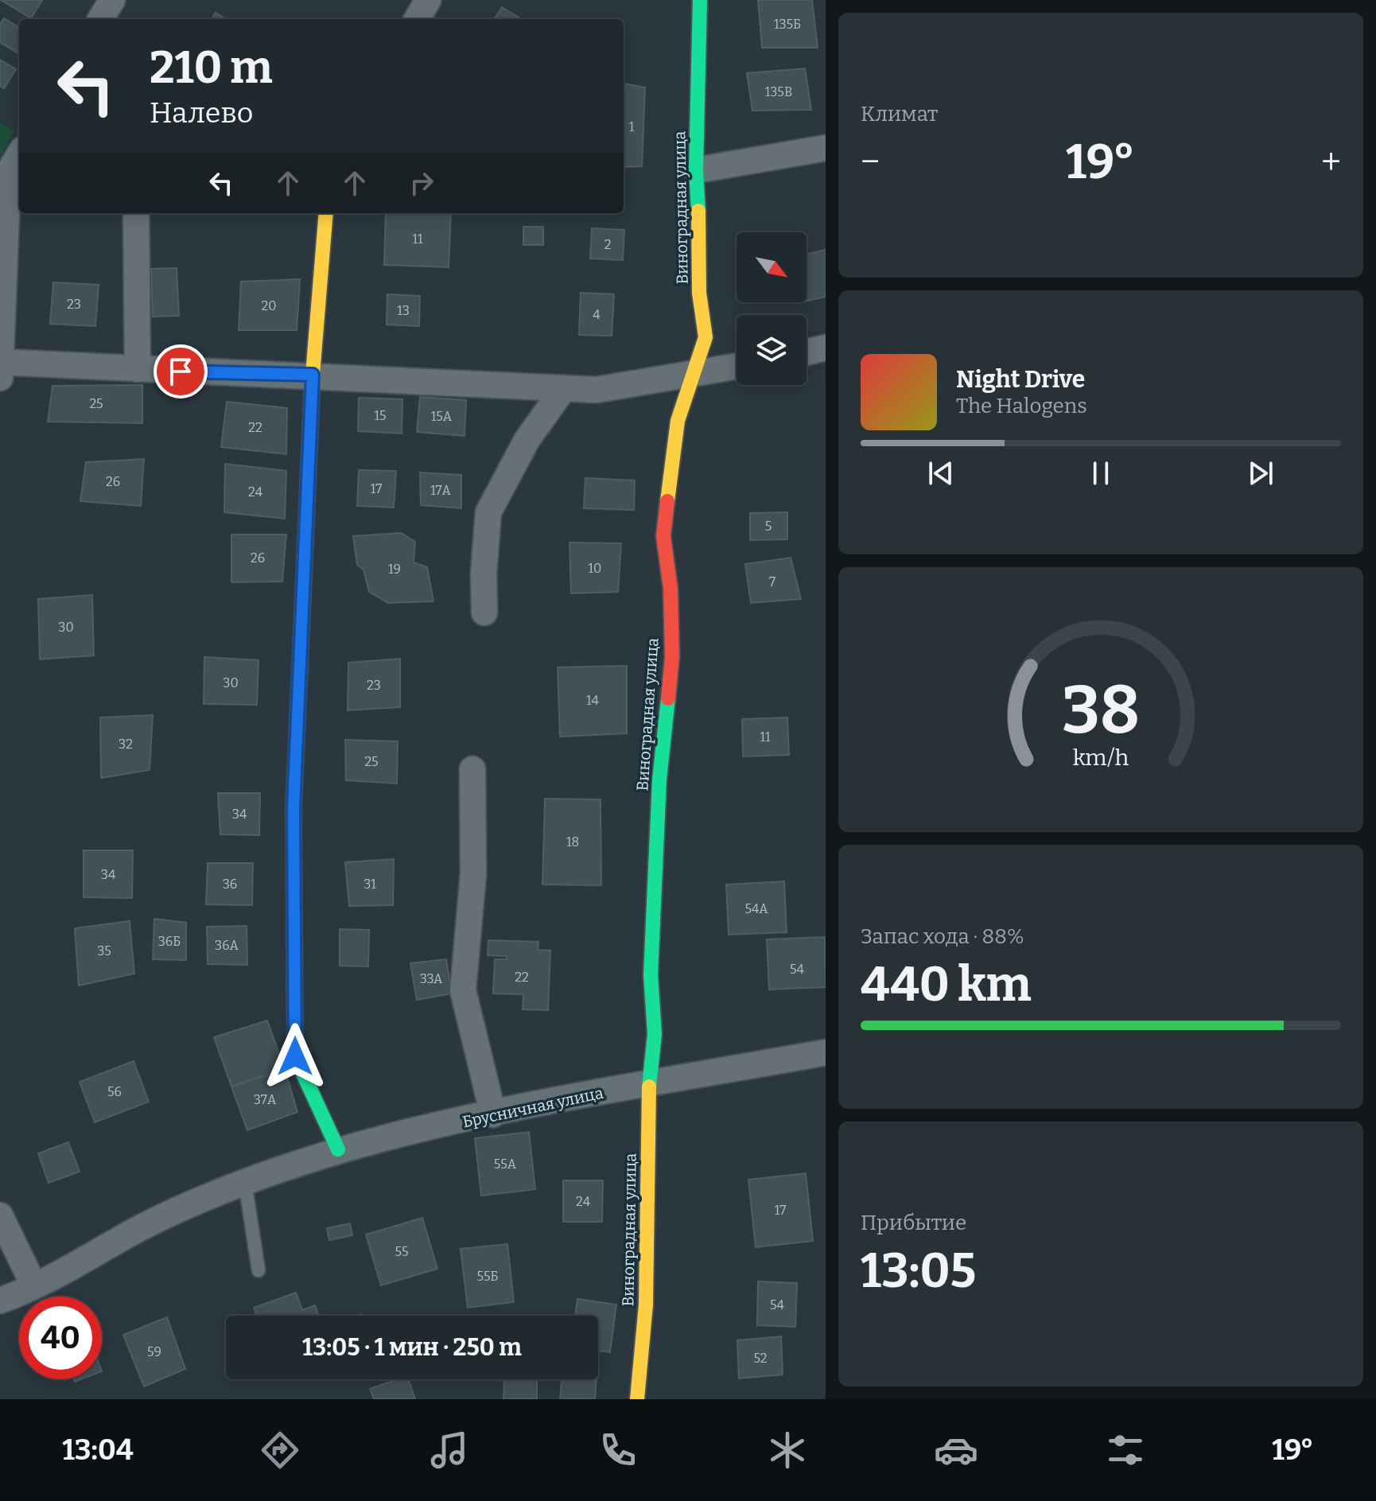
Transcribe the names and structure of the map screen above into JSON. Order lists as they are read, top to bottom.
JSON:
{
  "streets": {
    "street": ["Виноградная улица", "Брусничная улица"]
  },
  "crossings": [
    ["Виноградная улица", "Брусничная улица"]
  ],
  "house_numbers": [
    "135Б",
    "135В",
    "1",
    "11",
    "2",
    "23",
    "20",
    "13",
    "4",
    "25",
    "15",
    "15А",
    "22",
    "26",
    "17",
    "17А",
    "24",
    "5",
    "26",
    "10",
    "19",
    "7",
    "30",
    "30",
    "23",
    "14",
    "11",
    "32",
    "25",
    "34",
    "18",
    "34",
    "36",
    "31",
    "54А",
    "36Б",
    "36А",
    "35",
    "54",
    "22",
    "33А",
    "56",
    "37А",
    "55А",
    "24",
    "17",
    "55",
    "55Б",
    "54",
    "59",
    "52"
  ],
  "north": "bottom right",
  "page": {
    "tile": [
      "Климат",
      ["Запас хода · 88%", "440 km"],
      ["Прибытие", "13:05"]
    ],
    "turn": ["210 m", "Налево"],
    "heat": ["−", "19°", "+"],
    "song": ["Night Drive", "The Halogens"],
    "limit": "40",
    "trip": "13:05 · 1 мин · 250 m",
    "tabs": ["13:04", "19°"],
    "gauge": ["38", "km/h"]
  }
}
